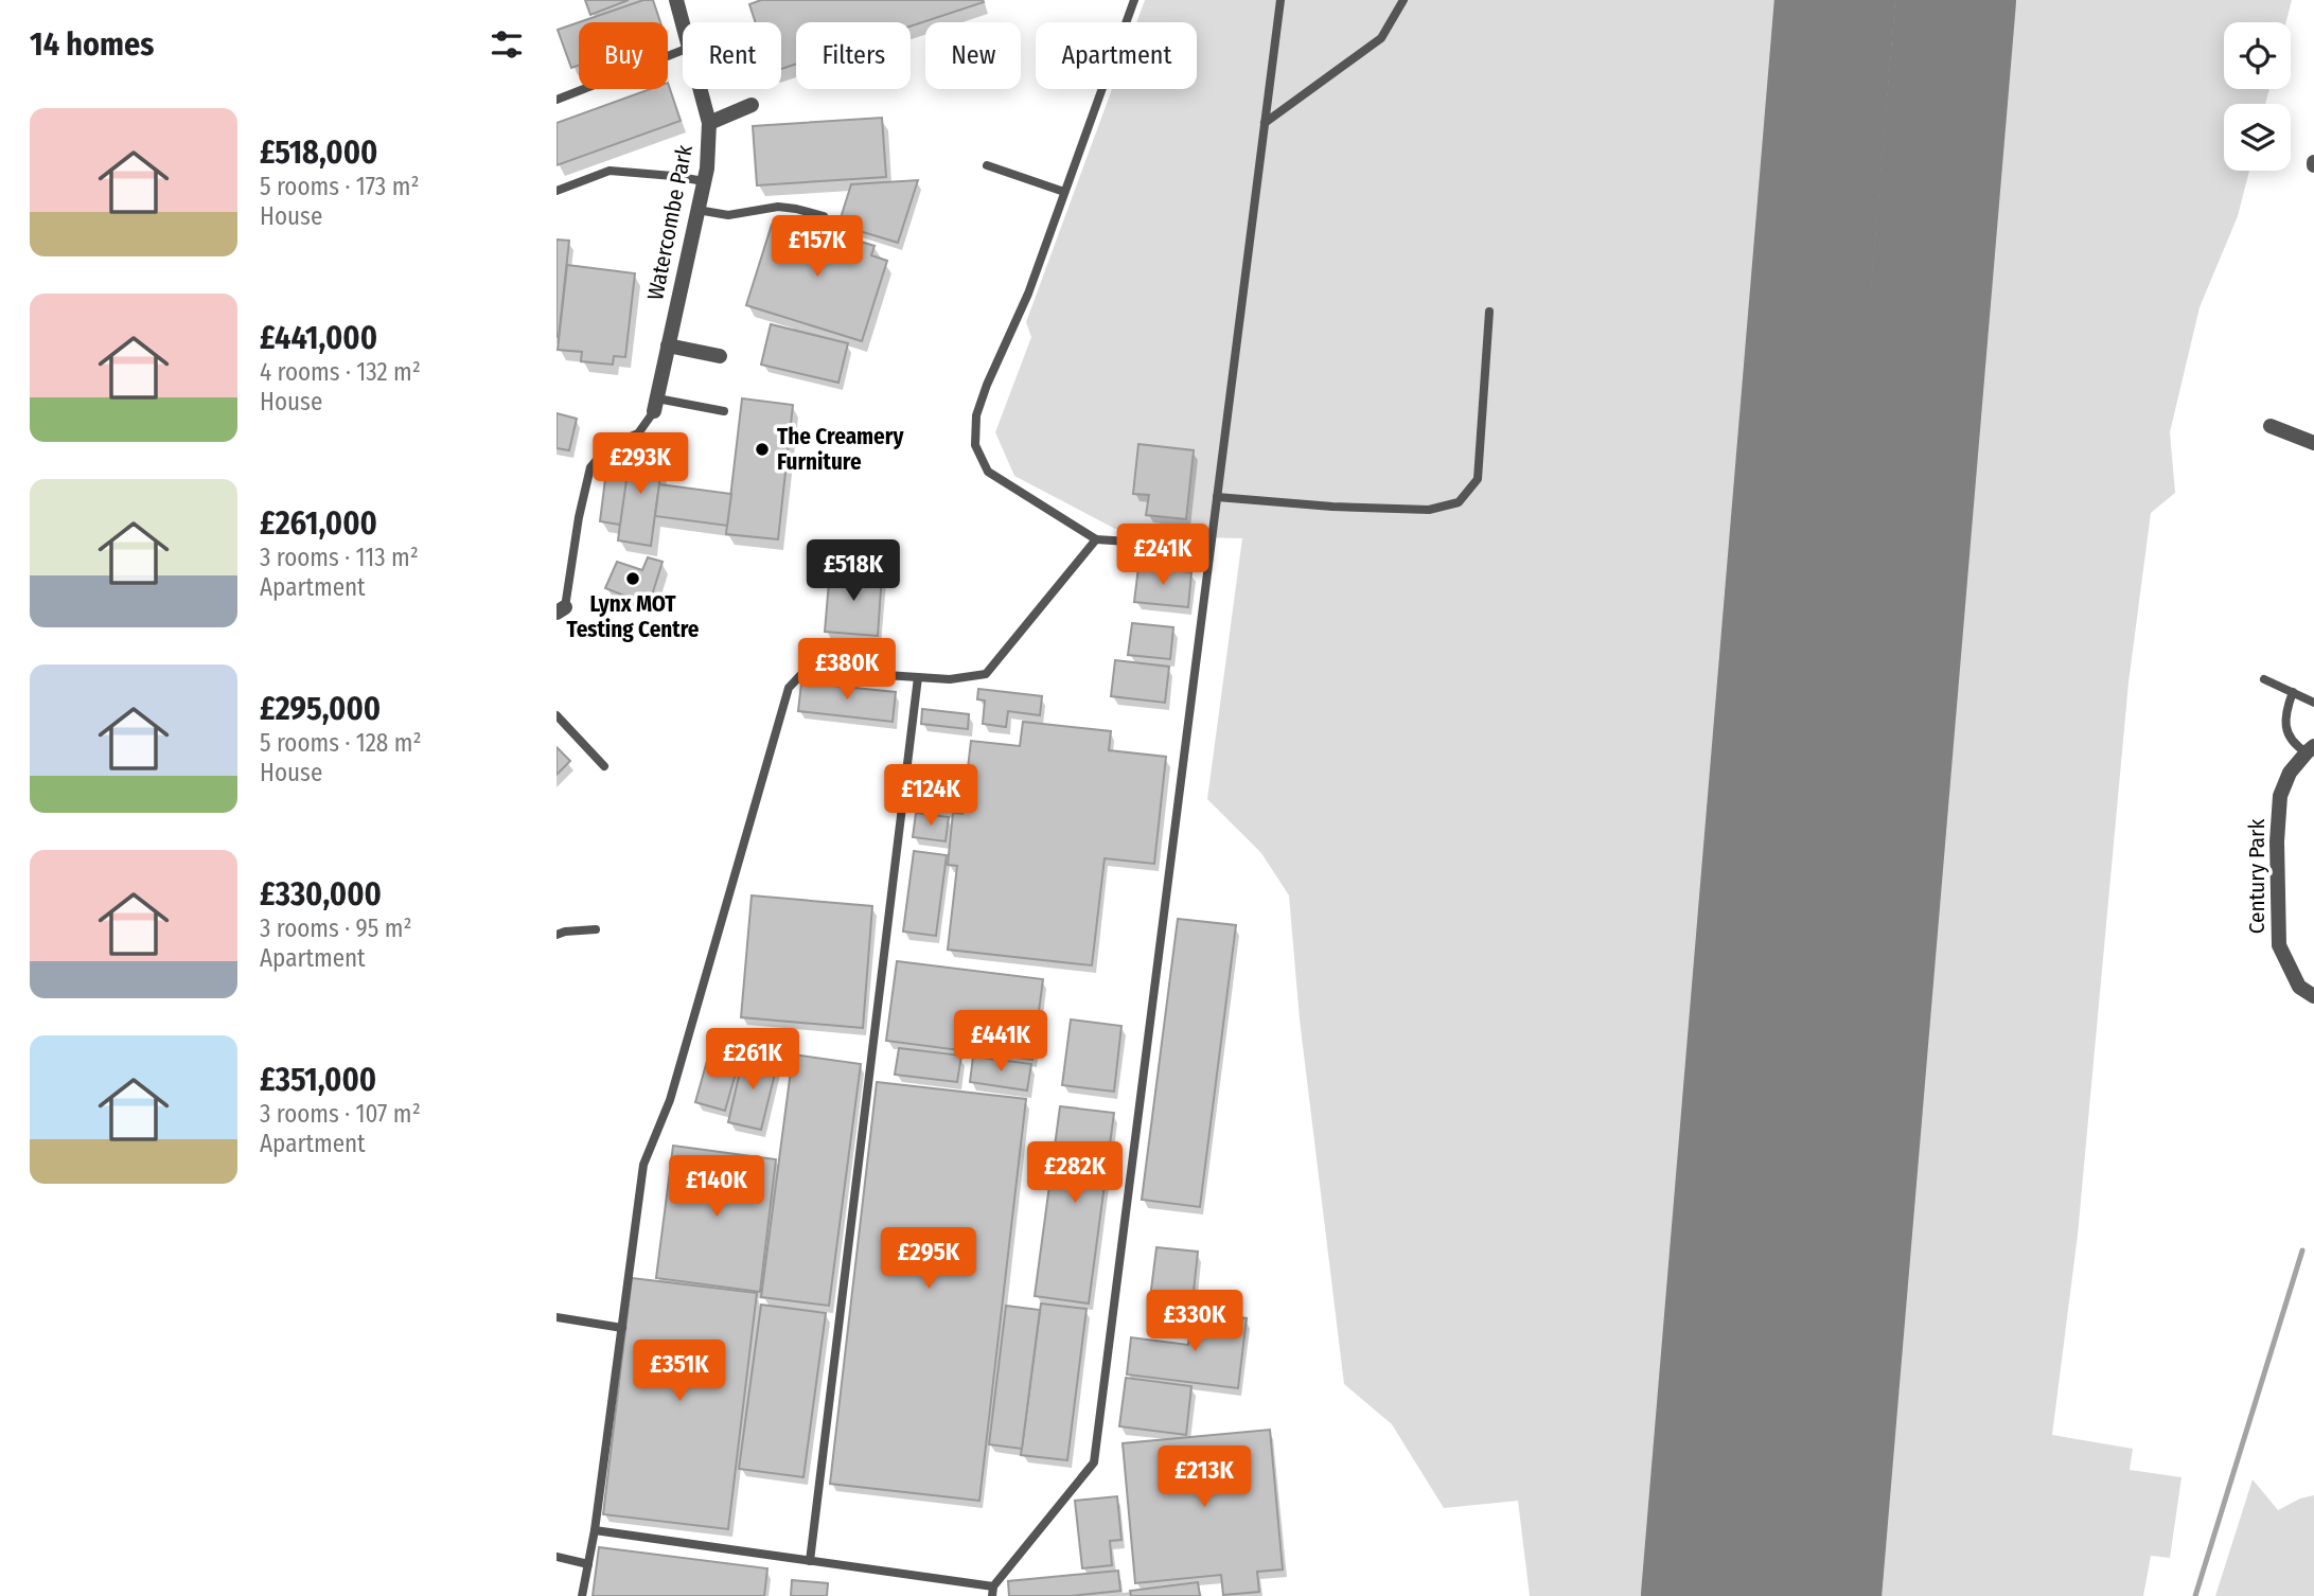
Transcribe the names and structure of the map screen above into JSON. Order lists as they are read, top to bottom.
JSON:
{
  "streets": {
    "street": ["Watercombe Park", "Century Park"]
  },
  "places": ["The Creamery Furniture", "Lynx MOT Testing Centre"],
  "page": {
    "heading": "14 homes",
    "chip": [
      "Buy",
      "Rent",
      "Filters",
      "New",
      "Apartment"
    ],
    "list": [
      {
        "name": "£518,000",
        "note": "5 rooms · 173 m² · House"
      },
      {
        "name": "£441,000",
        "note": "4 rooms · 132 m² · House"
      },
      {
        "name": "£261,000",
        "note": "3 rooms · 113 m² · Apartment"
      },
      {
        "name": "£295,000",
        "note": "5 rooms · 128 m² · House"
      },
      {
        "name": "£330,000",
        "note": "3 rooms · 95 m² · Apartment"
      },
      {
        "name": "£351,000",
        "note": "3 rooms · 107 m² · Apartment"
      }
    ],
    "price": [
      "£157K",
      "£293K",
      "£241K",
      "£518K",
      "£380K",
      "£124K",
      "£441K",
      "£261K",
      "£282K",
      "£140K",
      "£295K",
      "£330K",
      "£351K",
      "£213K"
    ]
  }
}
